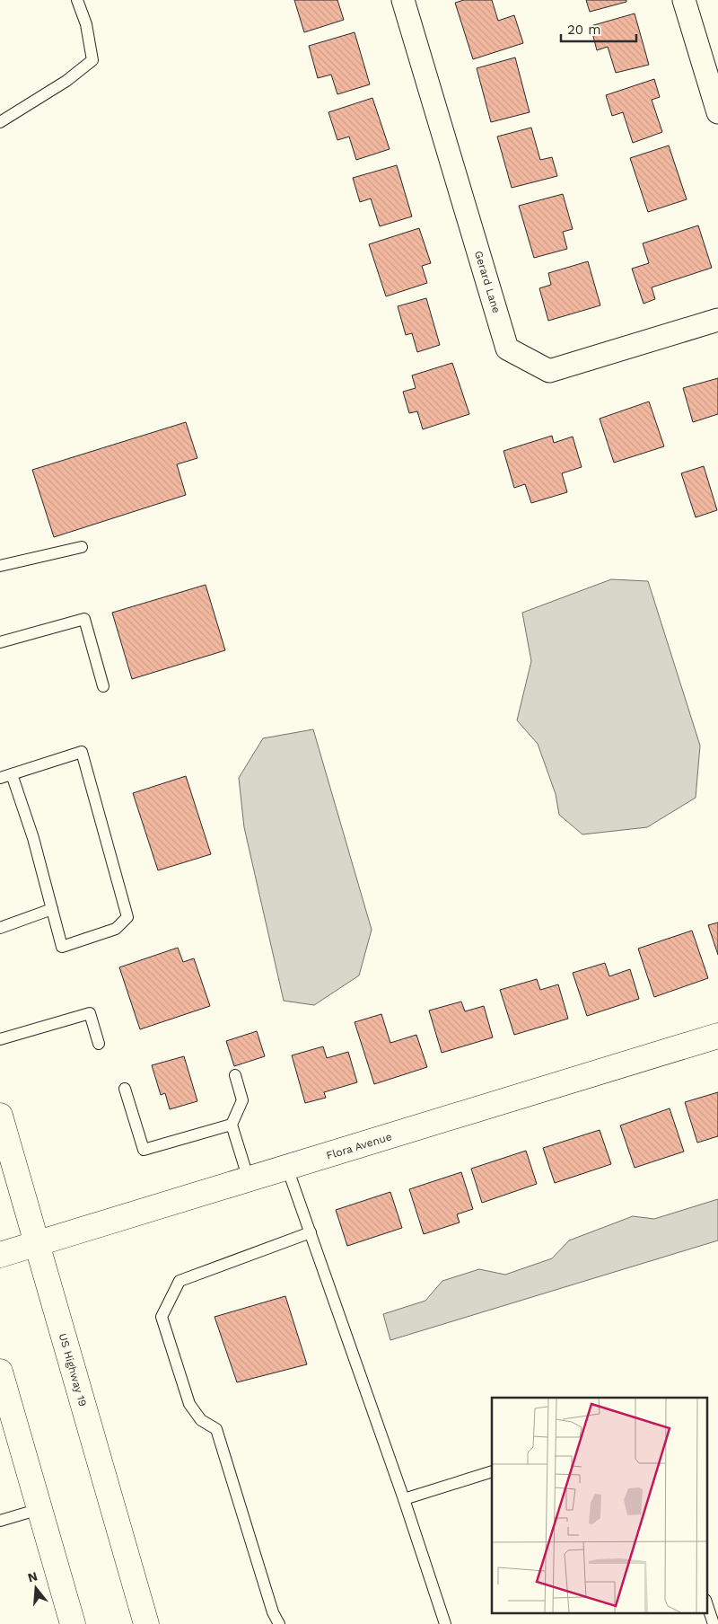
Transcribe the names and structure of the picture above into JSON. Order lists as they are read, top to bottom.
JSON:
{
  "streets": {
    "main road": ["Flora Avenue", "US Highway 19"],
    "street": ["Gerard Lane"]
  },
  "crossings": [
    ["Flora Avenue", "US Highway 19"]
  ],
  "scale_bar": "20 m",
  "north": "top"
}
